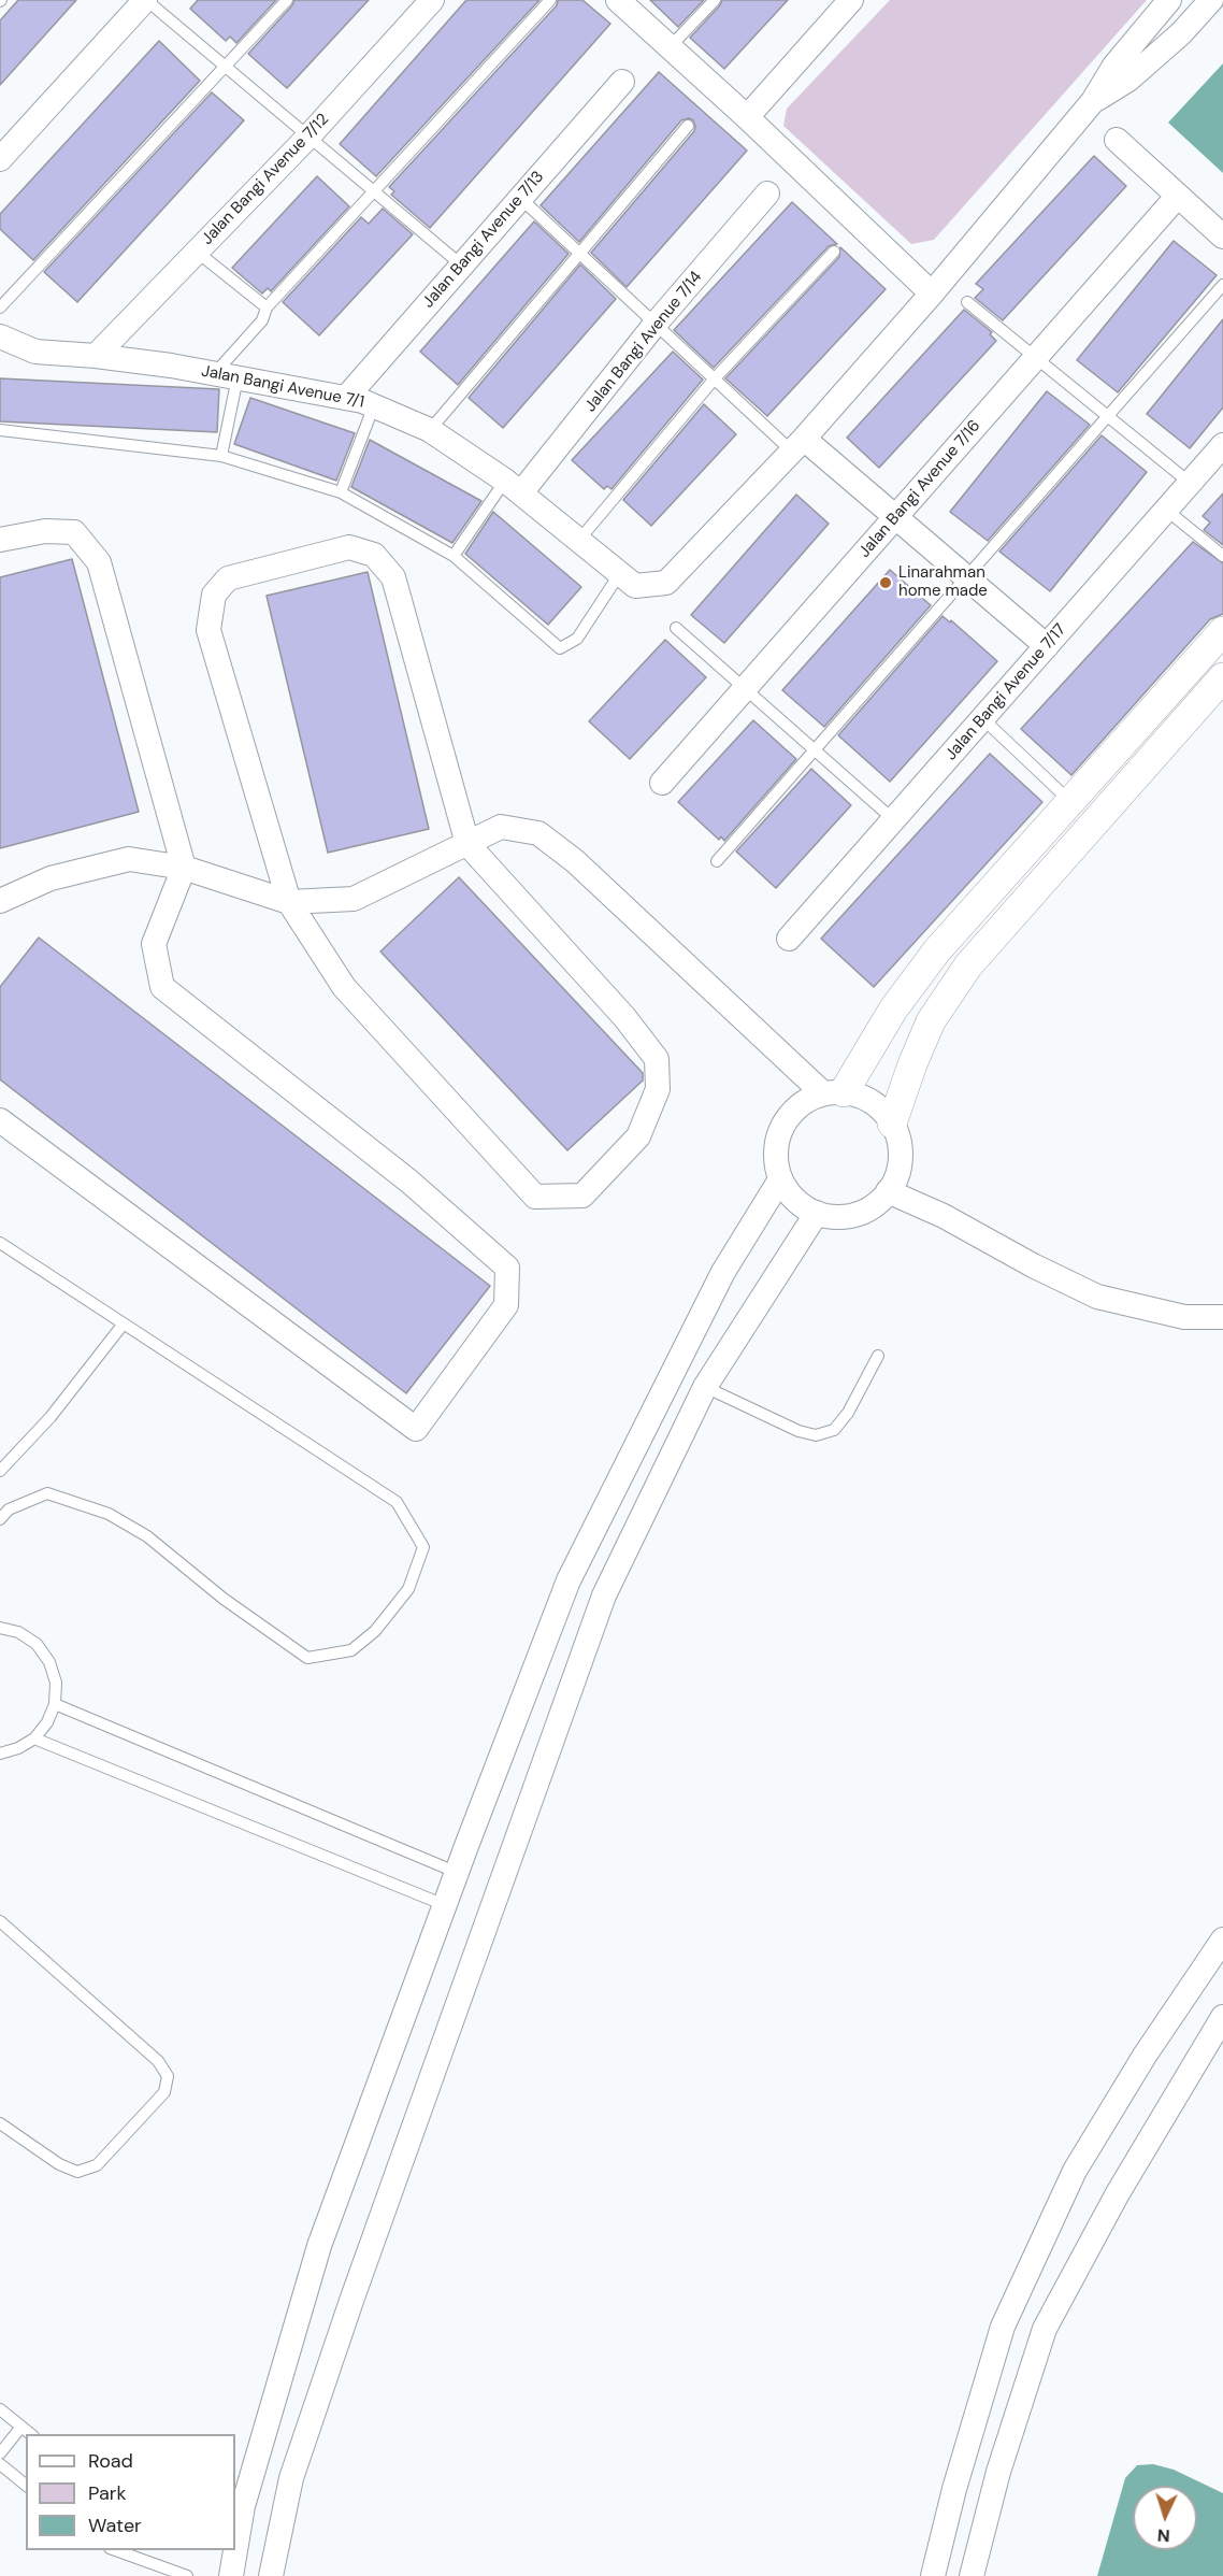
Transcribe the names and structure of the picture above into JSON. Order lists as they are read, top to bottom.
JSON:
{
  "streets": {
    "street": [
      "Jalan Bangi Avenue 7/12",
      "Jalan Bangi Avenue 7/13",
      "Jalan Bangi Avenue 7/14",
      "Jalan Bangi Avenue 7/1",
      "Jalan Bangi Avenue 7/16",
      "Jalan Bangi Avenue 7/17"
    ]
  },
  "crossings": [
    ["Jalan Bangi Avenue 7/12", "Jalan Bangi Avenue 7/1"],
    ["Jalan Bangi Avenue 7/13", "Jalan Bangi Avenue 7/1"],
    ["Jalan Bangi Avenue 7/14", "Jalan Bangi Avenue 7/1"]
  ],
  "places": ["Linarahman home made"],
  "legend": ["Road", "Park", "Water"],
  "north": "bottom"
}
